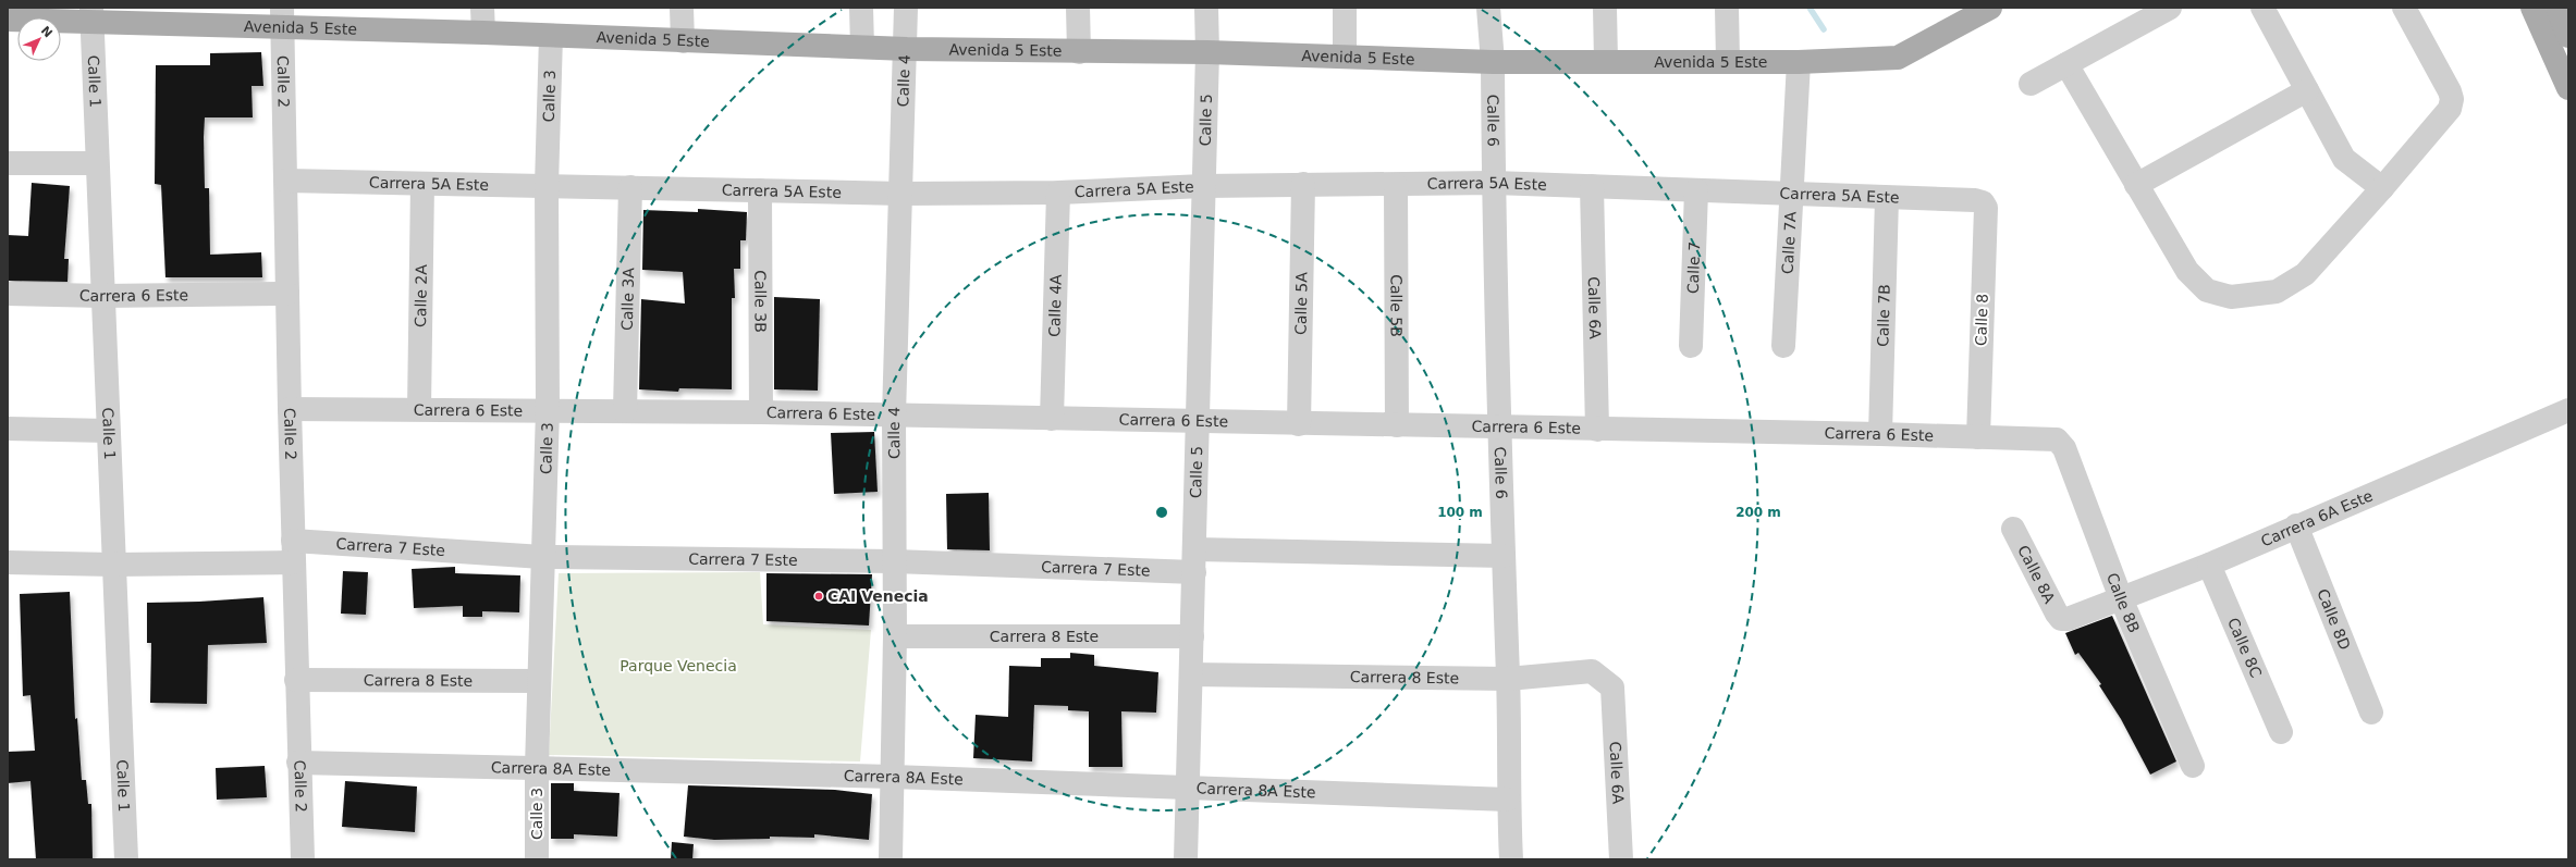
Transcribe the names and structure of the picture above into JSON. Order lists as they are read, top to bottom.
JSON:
{
  "streets": {
    "main road": ["Avenida 5 Este"],
    "street": [
      "Calle 1",
      "Calle 2",
      "Calle 4",
      "Calle 3",
      "Calle 5",
      "Calle 6",
      "Carrera 5A Este",
      "Calle 7A",
      "Calle 7",
      "Carrera 6 Este",
      "Calle 2A",
      "Calle 3A",
      "Calle 3B",
      "Calle 5A",
      "Calle 4A",
      "Calle 5B",
      "Calle 6A",
      "Calle 7B",
      "Calle 8",
      "Carrera 6A Este",
      "Carrera 7 Este",
      "Calle 8A",
      "Calle 8B",
      "Calle 8D",
      "Carrera 8 Este",
      "Calle 8C",
      "Carrera 8A Este"
    ]
  },
  "crossings": [
    ["Avenida 5 Este", "Calle 1"],
    ["Avenida 5 Este", "Calle 2"],
    ["Avenida 5 Este", "Calle 4"],
    ["Avenida 5 Este", "Calle 3"],
    ["Avenida 5 Este", "Calle 5"],
    ["Avenida 5 Este", "Calle 6"],
    ["Avenida 5 Este", "Calle 7A"],
    ["Calle 1", "Carrera 6 Este"],
    ["Calle 1", "Carrera 7 Este"],
    ["Calle 2", "Carrera 5A Este"],
    ["Calle 2", "Carrera 6 Este"],
    ["Calle 2", "Carrera 7 Este"],
    ["Calle 2", "Carrera 8 Este"],
    ["Calle 2", "Carrera 8A Este"],
    ["Calle 4", "Carrera 5A Este"],
    ["Calle 4", "Carrera 6 Este"],
    ["Calle 4", "Carrera 7 Este"],
    ["Calle 4", "Carrera 8 Este"],
    ["Calle 4", "Carrera 8A Este"],
    ["Calle 3", "Carrera 5A Este"],
    ["Calle 3", "Carrera 6 Este"],
    ["Calle 3", "Carrera 7 Este"],
    ["Calle 3", "Carrera 8 Este"],
    ["Calle 3", "Carrera 8A Este"],
    ["Calle 5", "Carrera 5A Este"],
    ["Calle 5", "Carrera 6 Este"],
    ["Calle 5", "Carrera 7 Este"],
    ["Calle 5", "Carrera 8 Este"],
    ["Calle 5", "Carrera 8A Este"],
    ["Calle 6", "Carrera 5A Este"],
    ["Calle 6", "Carrera 6 Este"],
    ["Calle 6", "Carrera 8 Este"],
    ["Calle 6", "Carrera 8A Este"],
    ["Carrera 5A Este", "Calle 7A"],
    ["Carrera 5A Este", "Calle 7"],
    ["Carrera 5A Este", "Calle 2A"],
    ["Carrera 5A Este", "Calle 3A"],
    ["Carrera 5A Este", "Calle 3B"],
    ["Carrera 5A Este", "Calle 5A"],
    ["Carrera 5A Este", "Calle 4A"],
    ["Carrera 5A Este", "Calle 5B"],
    ["Carrera 5A Este", "Calle 6A"],
    ["Carrera 5A Este", "Calle 7B"],
    ["Carrera 5A Este", "Calle 8"],
    ["Carrera 6 Este", "Calle 2A"],
    ["Carrera 6 Este", "Calle 3A"],
    ["Carrera 6 Este", "Calle 3B"],
    ["Carrera 6 Este", "Calle 5A"],
    ["Carrera 6 Este", "Calle 4A"],
    ["Carrera 6 Este", "Calle 5B"],
    ["Carrera 6 Este", "Calle 6A"],
    ["Carrera 6 Este", "Calle 7B"],
    ["Carrera 6 Este", "Calle 8"],
    ["Carrera 6 Este", "Calle 8B"],
    ["Calle 6A", "Carrera 8 Este"],
    ["Carrera 6A Este", "Calle 8A"],
    ["Carrera 6A Este", "Calle 8B"],
    ["Carrera 6A Este", "Calle 8D"],
    ["Carrera 6A Este", "Calle 8C"]
  ],
  "parks": ["Parque Venecia"],
  "places": ["CAI Venecia"],
  "north": "top right",
  "rings": ["100 m", "200 m"]
}
